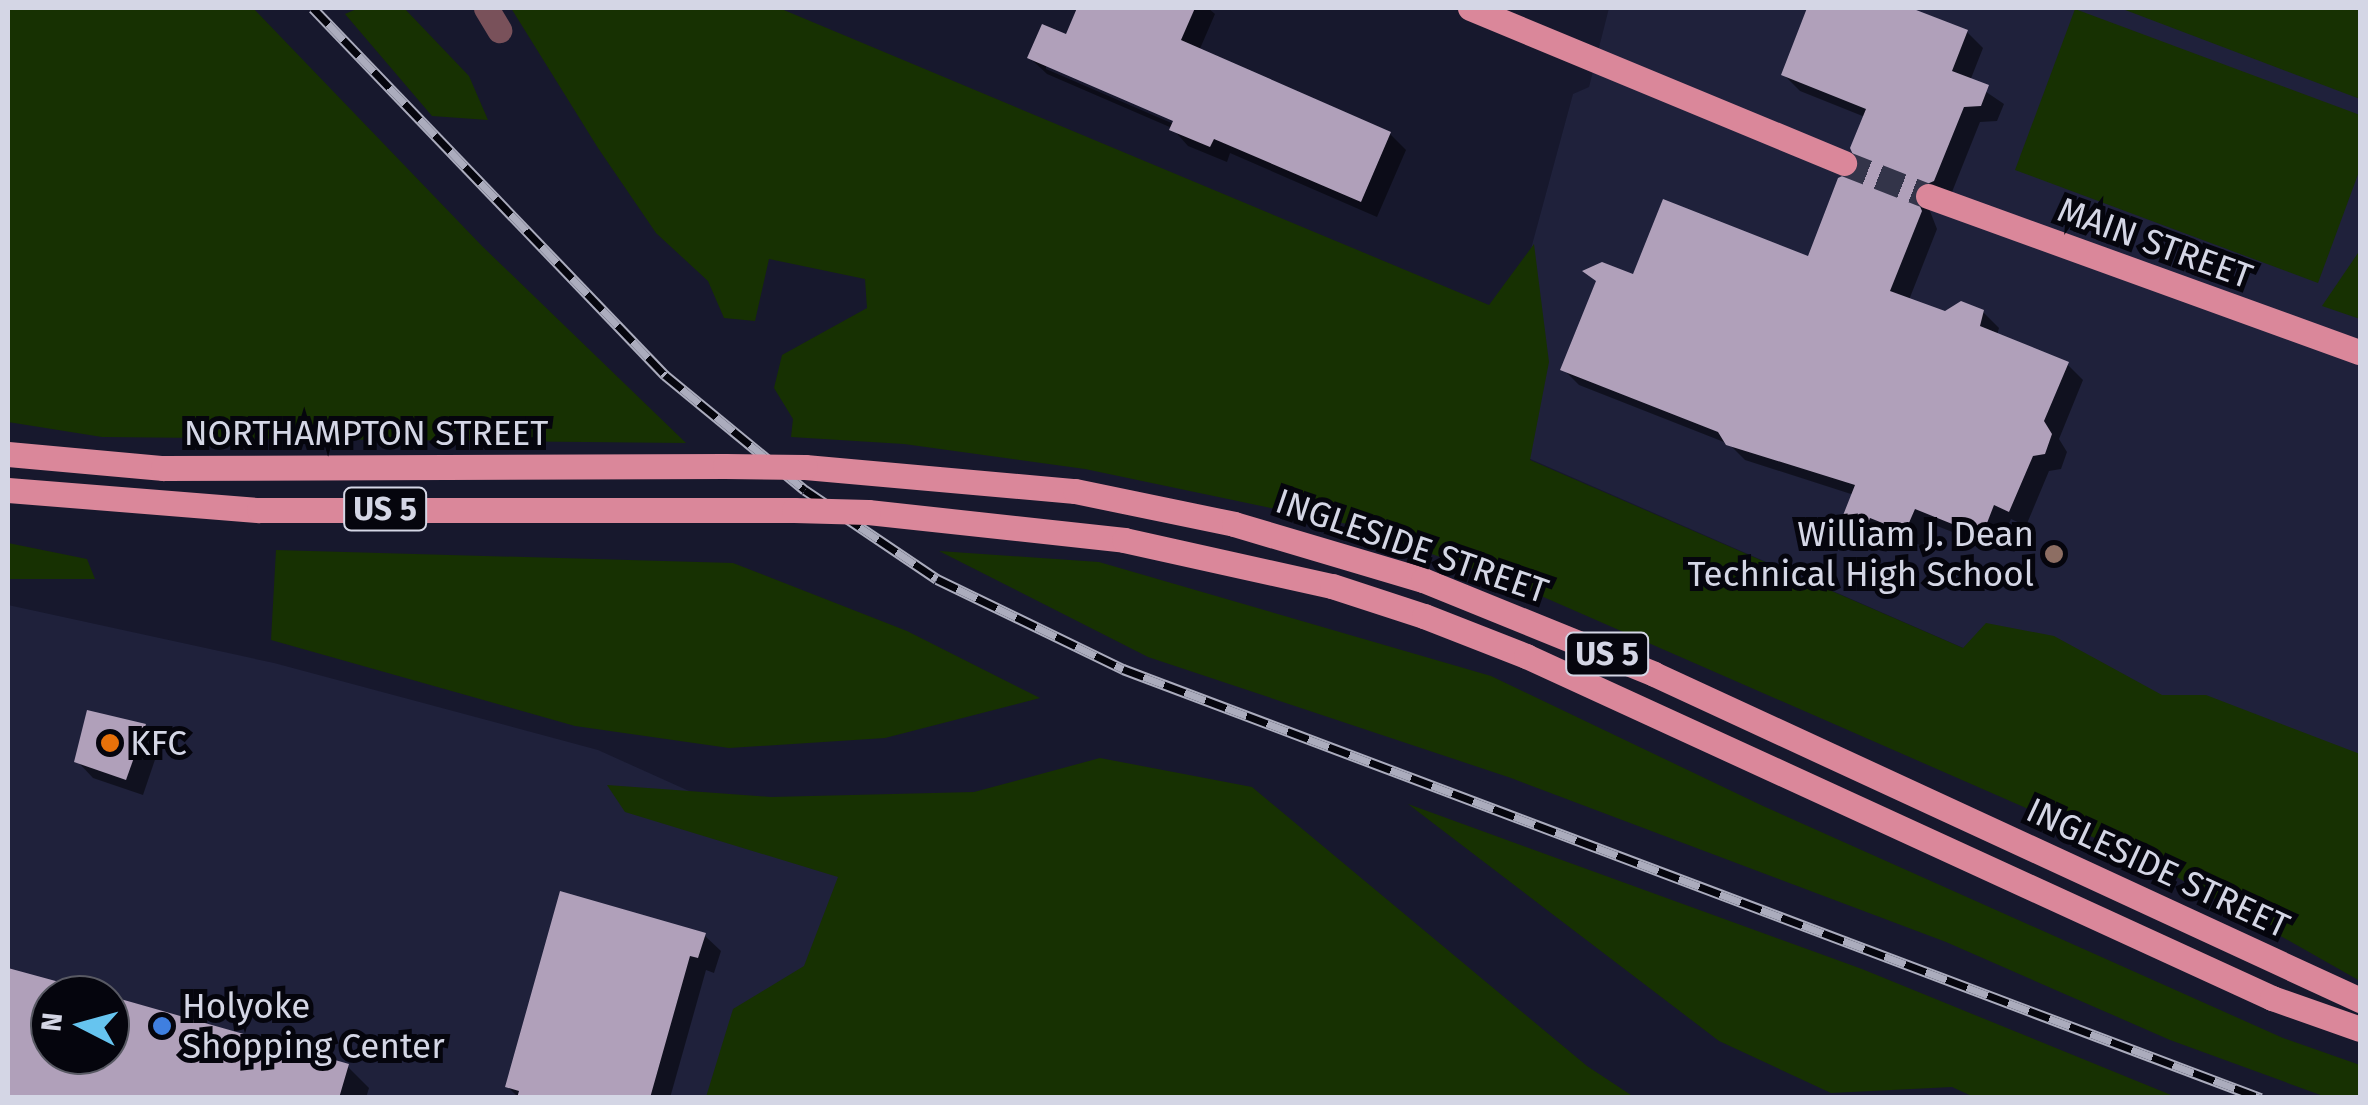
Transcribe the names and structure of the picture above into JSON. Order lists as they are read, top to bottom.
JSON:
{
  "streets": {
    "main road": [
      "MAIN STREET",
      "NORTHAMPTON STREET",
      "US 5",
      "INGLESIDE STREET"
    ]
  },
  "crossings": [
    ["NORTHAMPTON STREET", "INGLESIDE STREET"]
  ],
  "places": ["William J. Dean Technical High School", "KFC", "Holyoke Shopping Center"],
  "north": "left"
}
